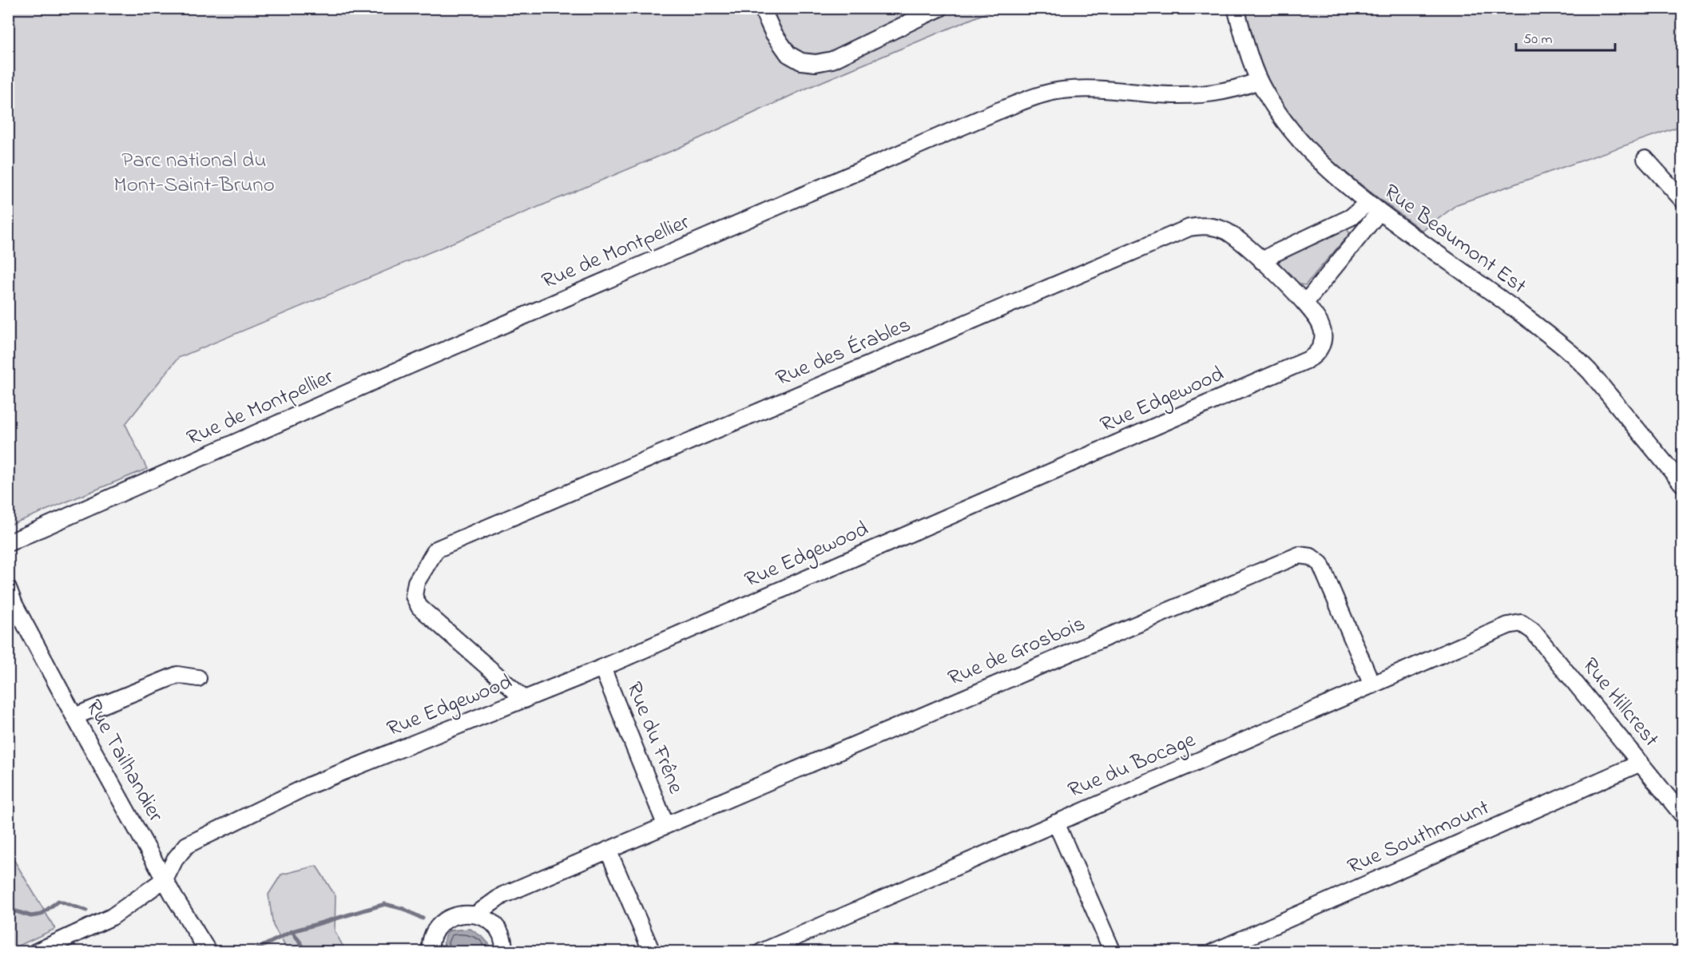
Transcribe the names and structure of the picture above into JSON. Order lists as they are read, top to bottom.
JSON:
{
  "streets": {
    "street": [
      "Rue Beaumont Est",
      "Rue de Montpellier",
      "Rue des Érables",
      "Rue Edgewood",
      "Rue de Grosbois",
      "Rue Hillcrest",
      "Rue du Frêne",
      "Rue Tailhandier",
      "Rue du Bocage",
      "Rue Southmount"
    ]
  },
  "crossings": [
    ["Rue Beaumont Est", "Rue de Montpellier"],
    ["Rue des Érables", "Rue Edgewood"],
    ["Rue Edgewood", "Rue du Frêne"],
    ["Rue Edgewood", "Rue Tailhandier"],
    ["Rue de Grosbois", "Rue du Frêne"],
    ["Rue de Grosbois", "Rue du Bocage"],
    ["Rue Hillcrest", "Rue du Bocage"],
    ["Rue Hillcrest", "Rue Southmount"]
  ],
  "parks": ["Parc national du Mont-Saint-Bruno"],
  "scale_bar": "50 m"
}
